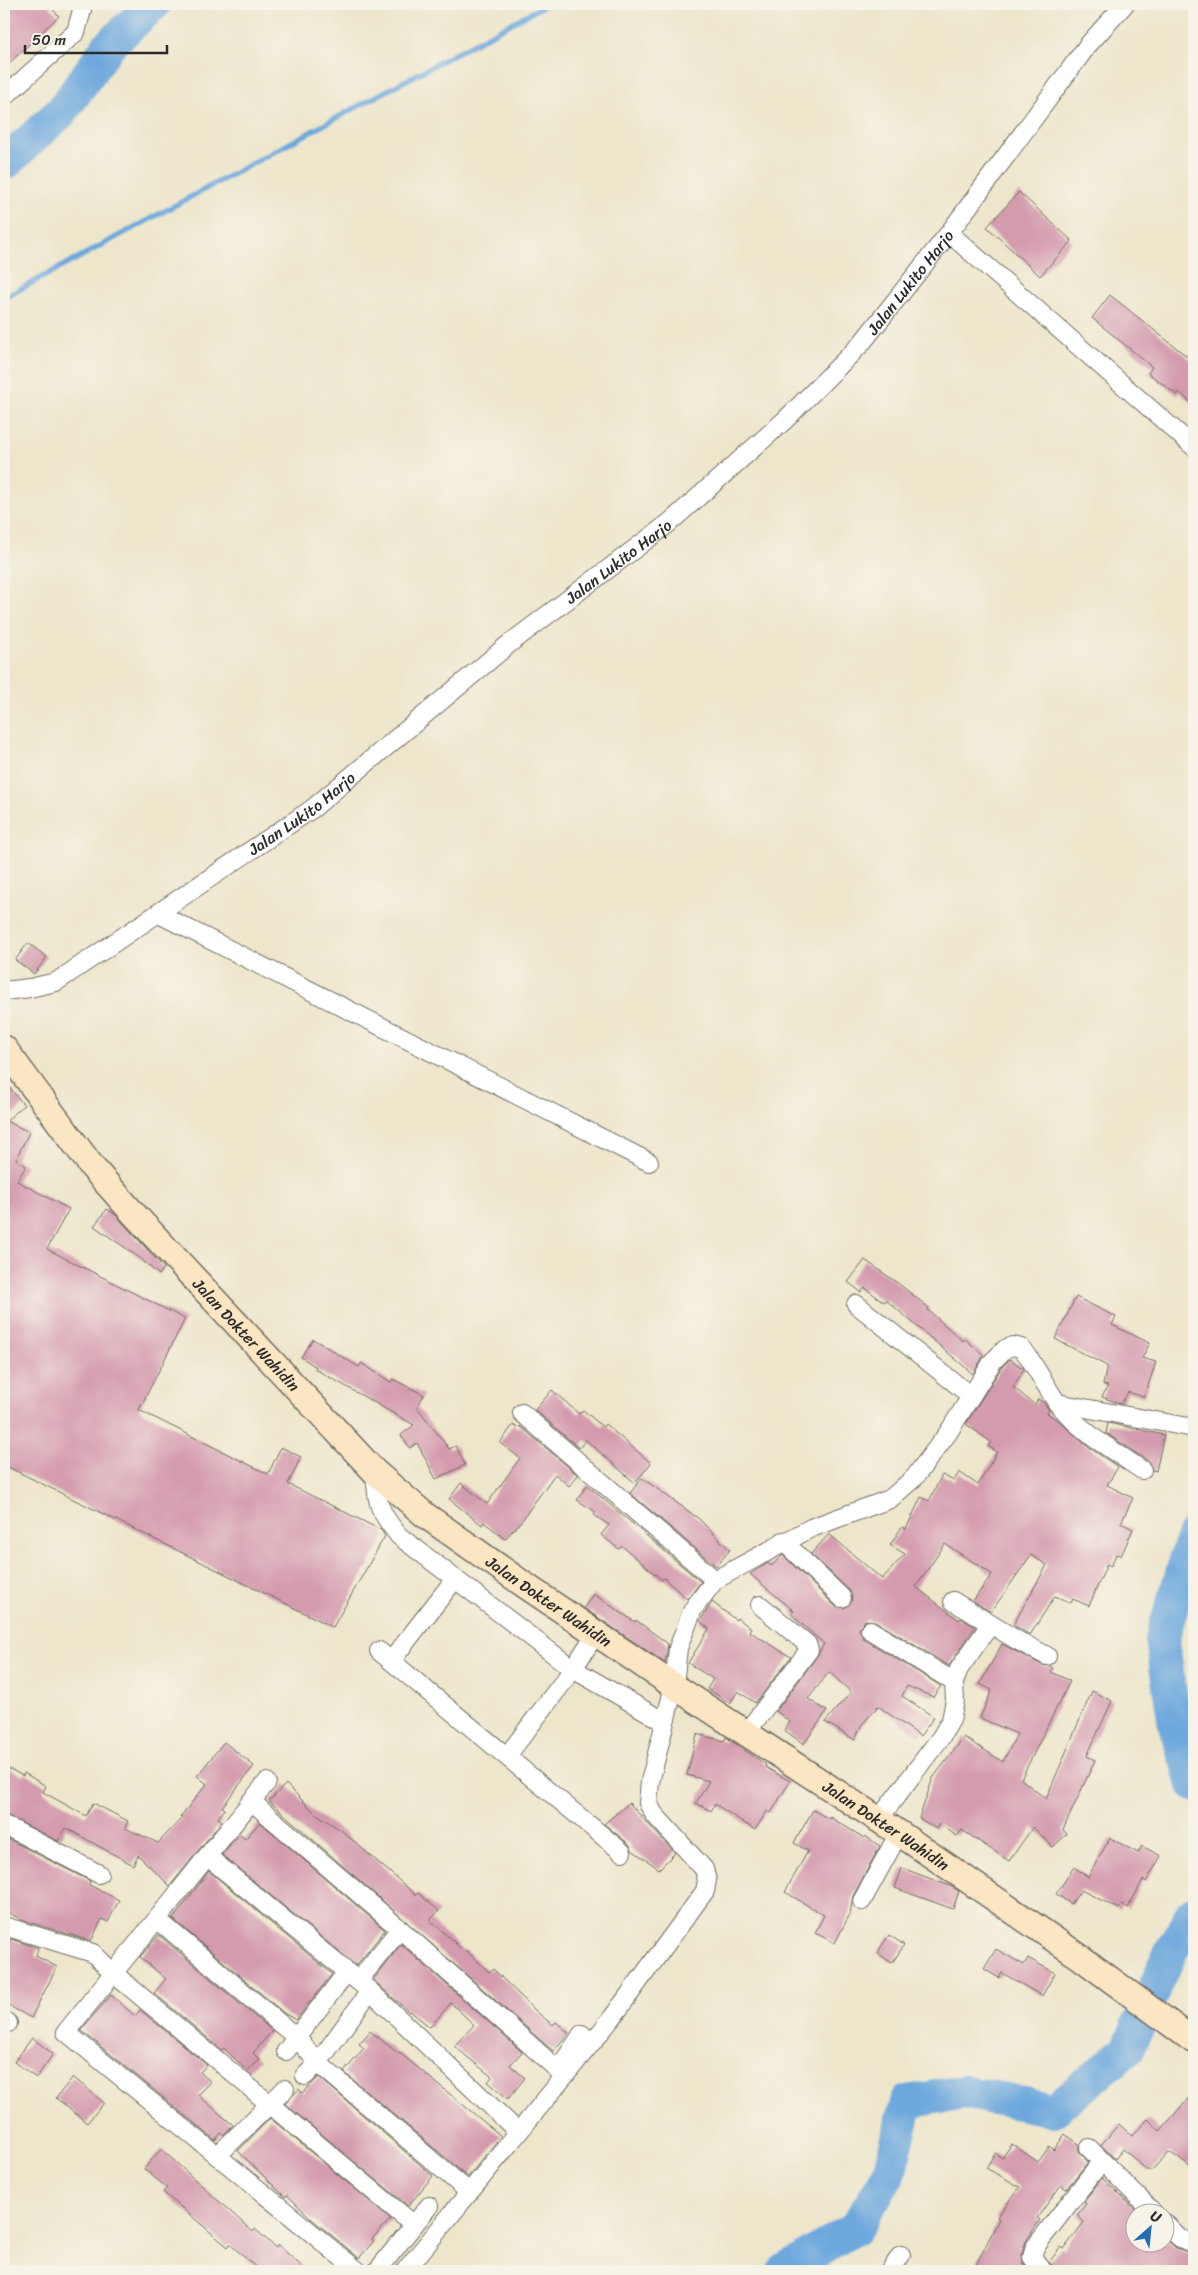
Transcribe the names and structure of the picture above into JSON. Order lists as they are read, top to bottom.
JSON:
{
  "streets": {
    "main road": ["Jalan Dokter Wahidin"],
    "street": ["Jalan Lukito Harjo"]
  },
  "scale_bar": "50 m",
  "north": "top right"
}
